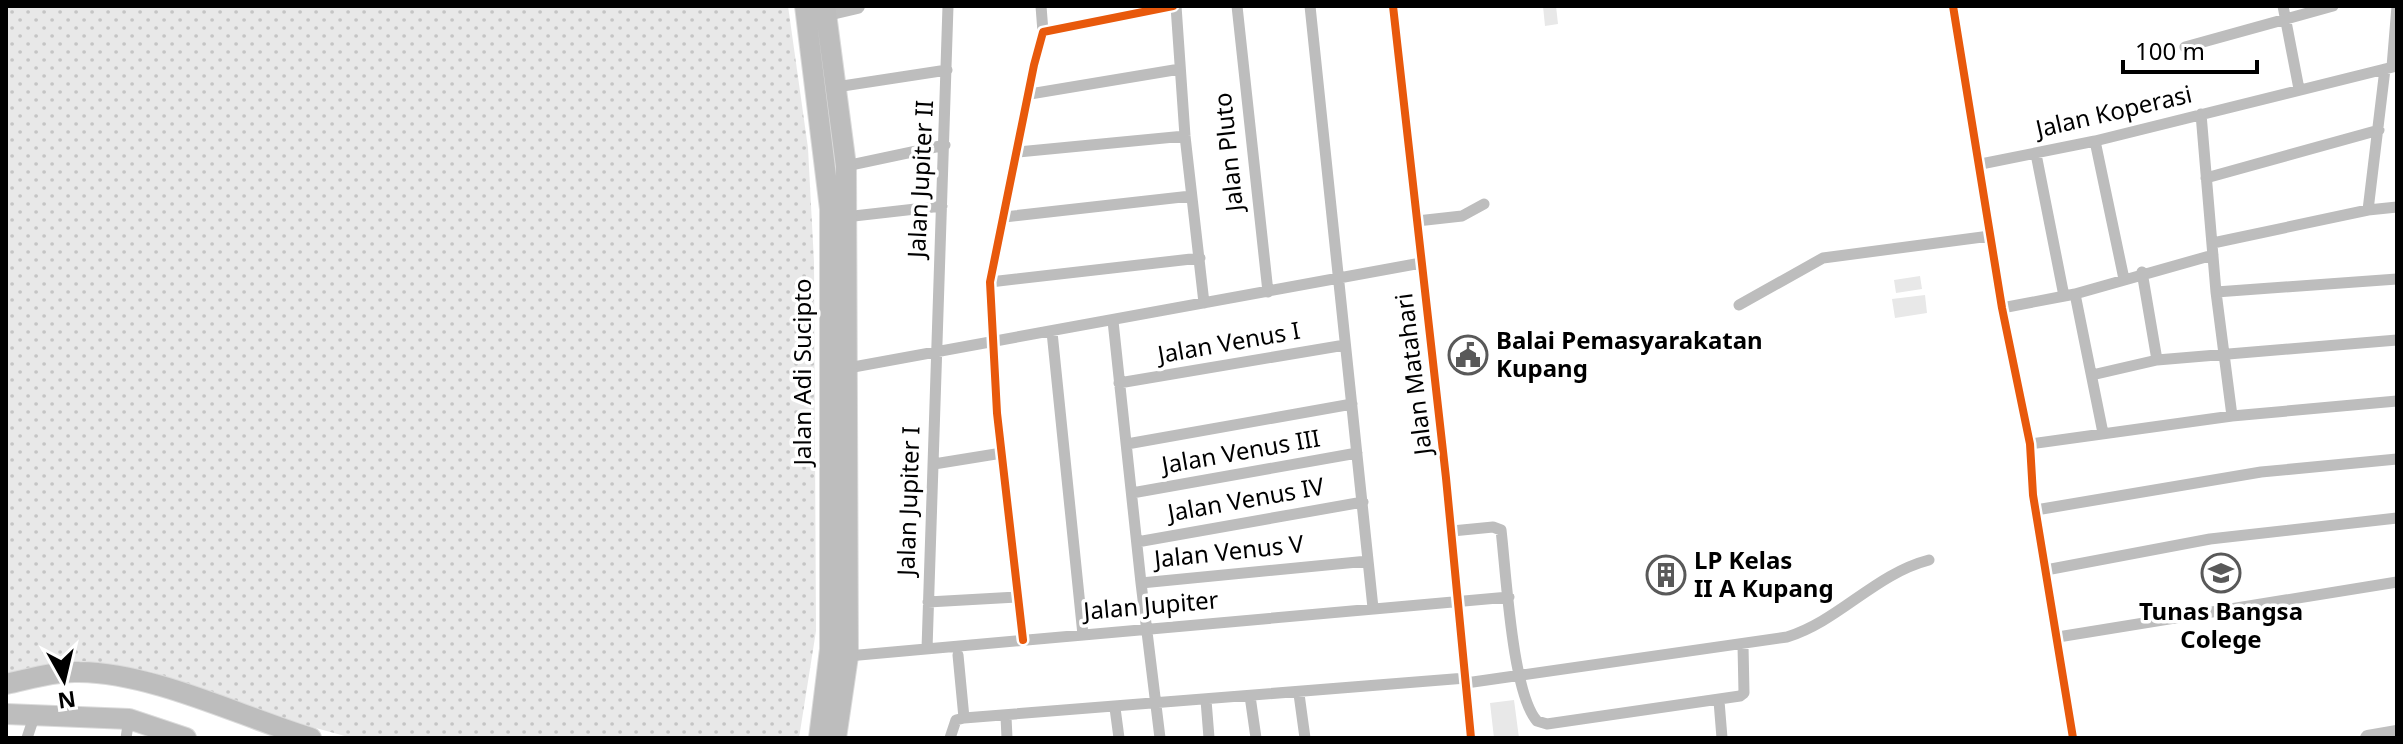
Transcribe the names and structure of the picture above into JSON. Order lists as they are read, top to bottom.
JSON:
{
  "streets": {
    "highway": ["Jalan Adi Sucipto"],
    "street": [
      "Jalan Koperasi",
      "Jalan Pluto",
      "Jalan Jupiter II",
      "Jalan Venus I",
      "Jalan Matahari",
      "Jalan Venus III",
      "Jalan Venus IV",
      "Jalan Jupiter I",
      "Jalan Venus V",
      "Jalan Jupiter"
    ]
  },
  "crossings": [
    ["Jalan Jupiter II", "Jalan Jupiter I"],
    ["Jalan Adi Sucipto", "Jalan Jupiter"],
    ["Jalan Matahari", "Jalan Jupiter"],
    ["Jalan Jupiter I", "Jalan Jupiter"],
    ["Jalan Venus V", "Jalan Jupiter"]
  ],
  "places": {
    "public building": ["Balai Pemasyarakatan Kupang"],
    "school or university": ["Tunas Bangsa Colege"],
    "building": ["LP Kelas II A Kupang"]
  },
  "scale_bar": "100 m",
  "north": "bottom"
}
